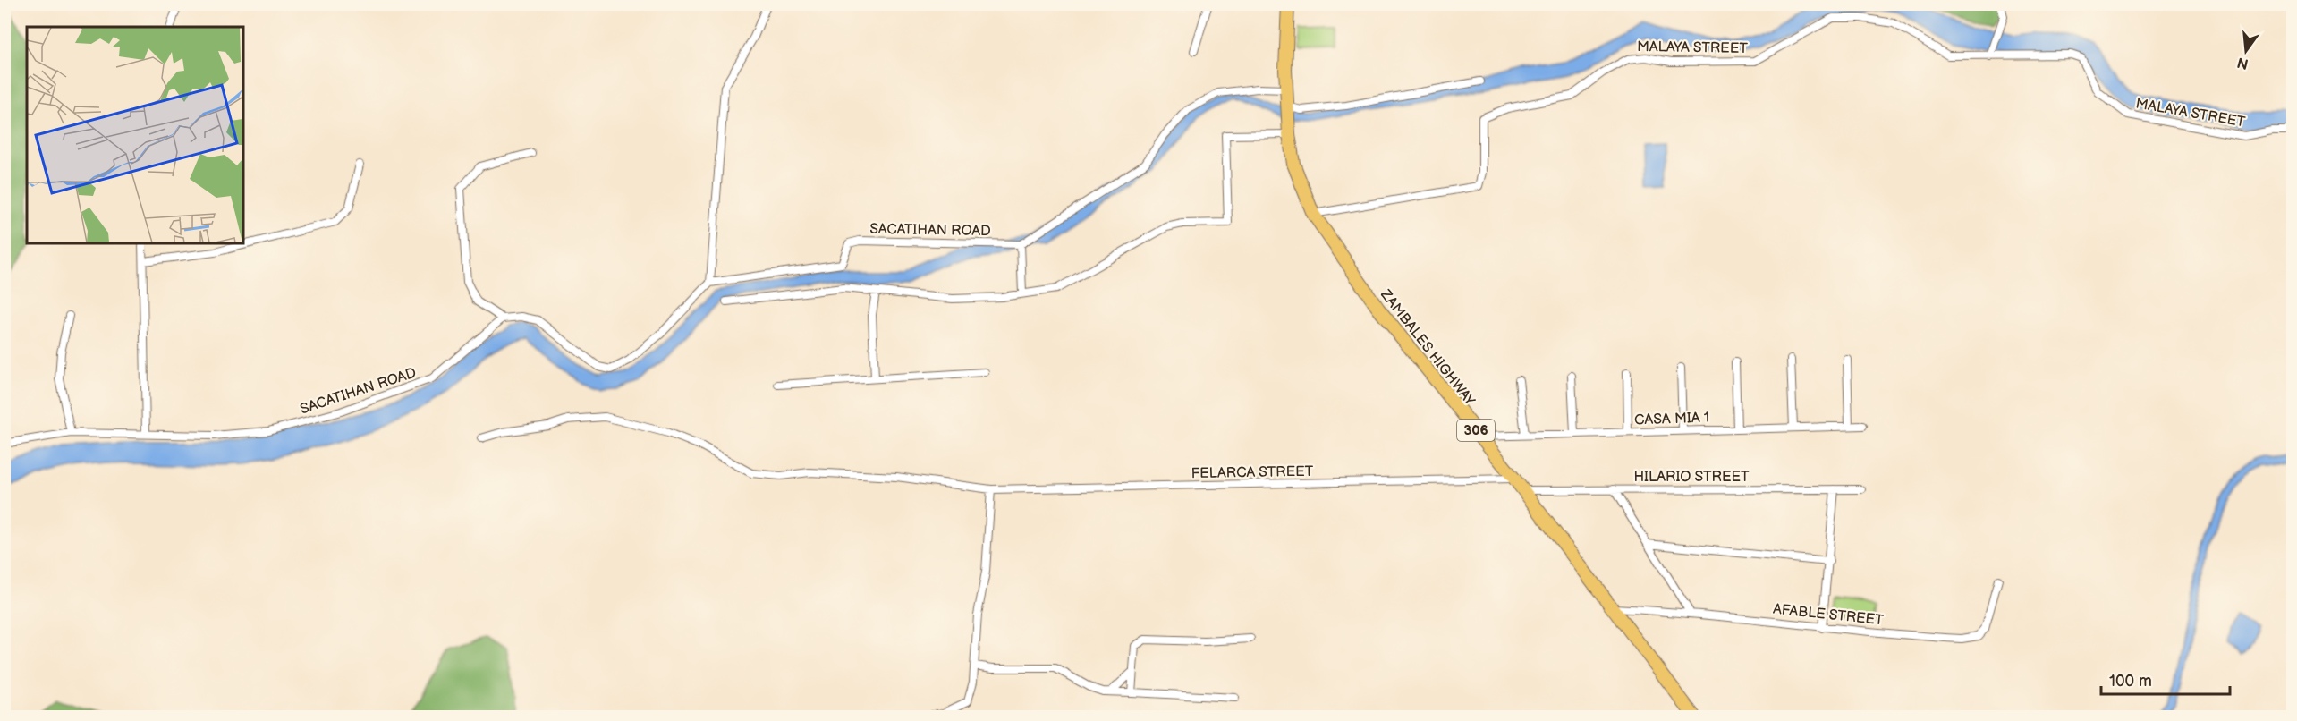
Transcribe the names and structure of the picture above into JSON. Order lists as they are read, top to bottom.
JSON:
{
  "streets": {
    "main road": ["ZAMBALES HIGHWAY", "306"],
    "street": [
      "MALAYA STREET",
      "SACATIHAN ROAD",
      "CASA MIA 1",
      "FELARCA STREET",
      "HILARIO STREET",
      "AFABLE STREET"
    ]
  },
  "crossings": [
    ["MALAYA STREET", "ZAMBALES HIGHWAY"],
    ["ZAMBALES HIGHWAY", "CASA MIA 1"],
    ["ZAMBALES HIGHWAY", "FELARCA STREET"],
    ["ZAMBALES HIGHWAY", "HILARIO STREET"],
    ["ZAMBALES HIGHWAY", "AFABLE STREET"]
  ],
  "scale_bar": "100 m",
  "north": "bottom"
}
